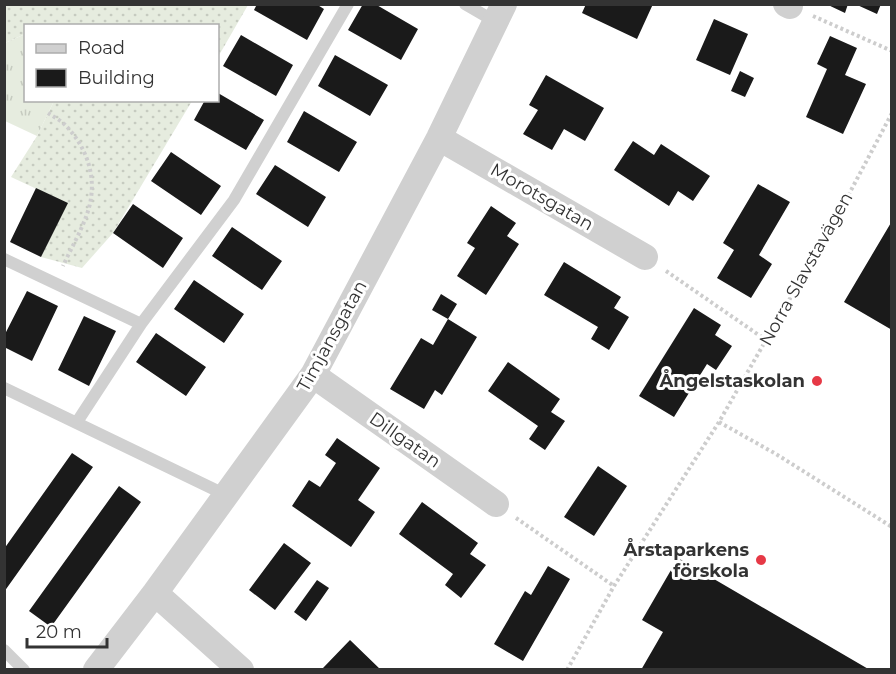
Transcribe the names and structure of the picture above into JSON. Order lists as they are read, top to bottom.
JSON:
{
  "streets": {
    "street": ["Morotsgatan", "Timjansgatan", "Dillgatan"],
    "path": ["Norra Slavstavägen"]
  },
  "crossings": [
    ["Morotsgatan", "Timjansgatan"],
    ["Timjansgatan", "Dillgatan"]
  ],
  "places": ["Ångelstaskolan", "Årstaparkens förskola"],
  "legend": ["Road", "Building"],
  "scale_bar": "20 m"
}
